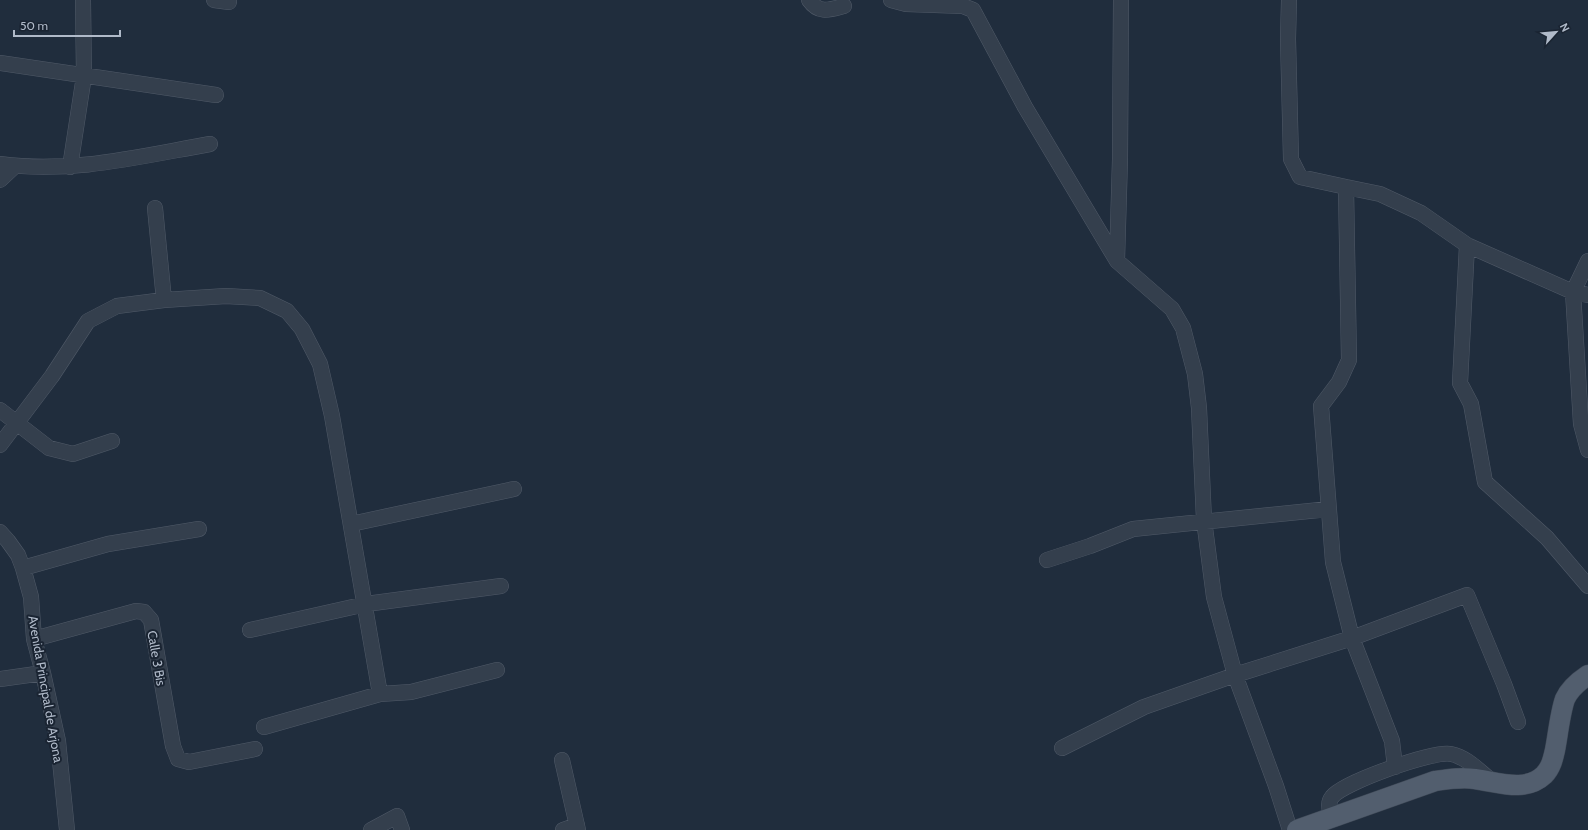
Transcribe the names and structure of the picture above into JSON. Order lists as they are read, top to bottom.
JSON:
{
  "streets": {
    "street": ["Calle 3 Bis", "Avenida Principal de Arjona"]
  },
  "crossings": [
    ["Calle 3 Bis", "Avenida Principal de Arjona"]
  ],
  "scale_bar": "50 m",
  "north": "top right"
}
